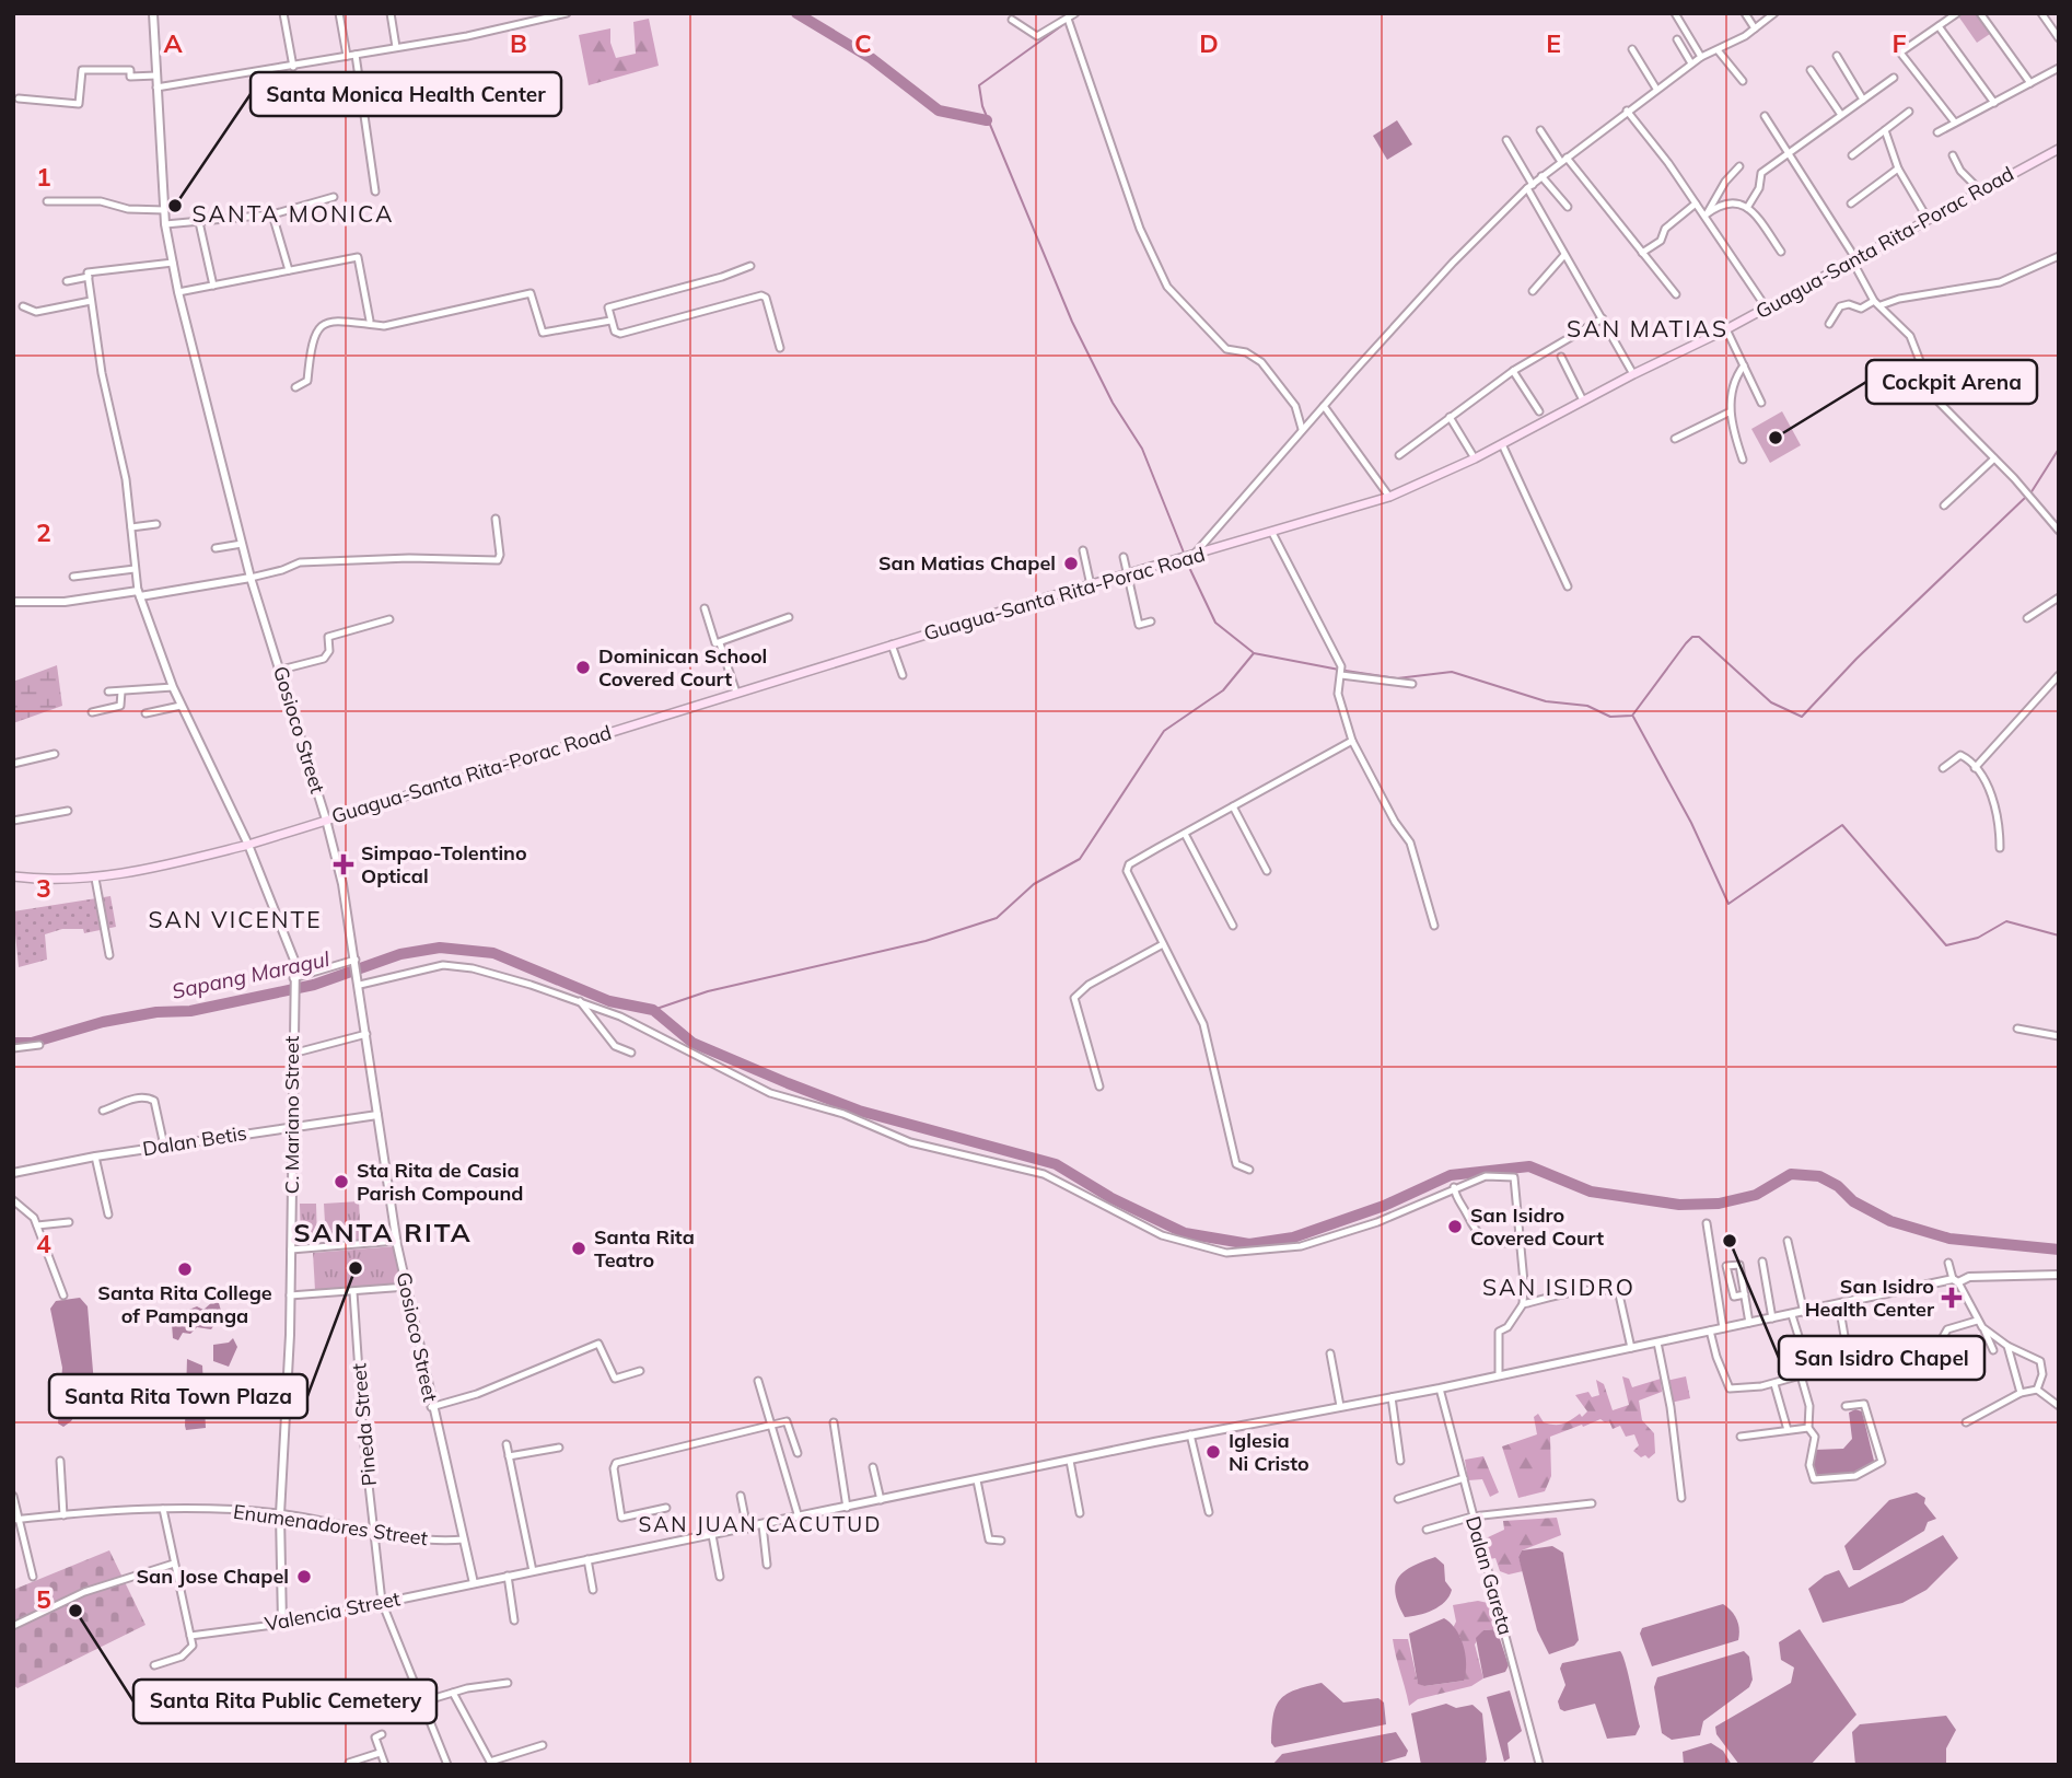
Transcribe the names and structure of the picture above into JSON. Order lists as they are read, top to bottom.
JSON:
{
  "streets": {
    "main road": ["Guagua-Santa Rita-Porac Road"],
    "street": [
      "Gosioco Street",
      "C. Mariano Street",
      "Dalan Betis",
      "Pineda Street",
      "Enumenadores Street",
      "Dalan Gareta",
      "Valencia Street"
    ]
  },
  "crossings": [
    ["Guagua-Santa Rita-Porac Road", "Gosioco Street"],
    ["Guagua-Santa Rita-Porac Road", "C. Mariano Street"],
    ["Gosioco Street", "Dalan Betis"],
    ["Gosioco Street", "Enumenadores Street"],
    ["Gosioco Street", "Valencia Street"],
    ["C. Mariano Street", "Dalan Betis"],
    ["C. Mariano Street", "Enumenadores Street"],
    ["C. Mariano Street", "Valencia Street"],
    ["Pineda Street", "Enumenadores Street"],
    ["Pineda Street", "Valencia Street"],
    ["Dalan Gareta", "Valencia Street"]
  ],
  "districts": [
    "SANTA MONICA",
    "SAN MATIAS",
    "SAN VICENTE",
    "SANTA RITA",
    "SAN ISIDRO",
    "SAN JUAN CACUTUD"
  ],
  "water": ["Sapang Maragul"],
  "places": {
    "other": [
      "Santa Monica Health Center",
      "Cockpit Arena",
      "San Matias Chapel",
      "Dominican School Covered Court",
      "Sta Rita de Casia Parish Compound",
      "San Isidro Covered Court",
      "San Isidro Chapel",
      "Santa Rita Teatro",
      "Santa Rita Town Plaza",
      "Santa Rita College of Pampanga",
      "Iglesia Ni Cristo",
      "San Jose Chapel",
      "Santa Rita Public Cemetery"
    ],
    "health": ["Simpao-Tolentino Optical", "San Isidro Health Center"]
  },
  "grid": {
    "columns": [
      "A",
      "B",
      "C",
      "D",
      "E",
      "F"
    ],
    "rows": [
      "1",
      "2",
      "3",
      "4",
      "5"
    ]
  }
}
